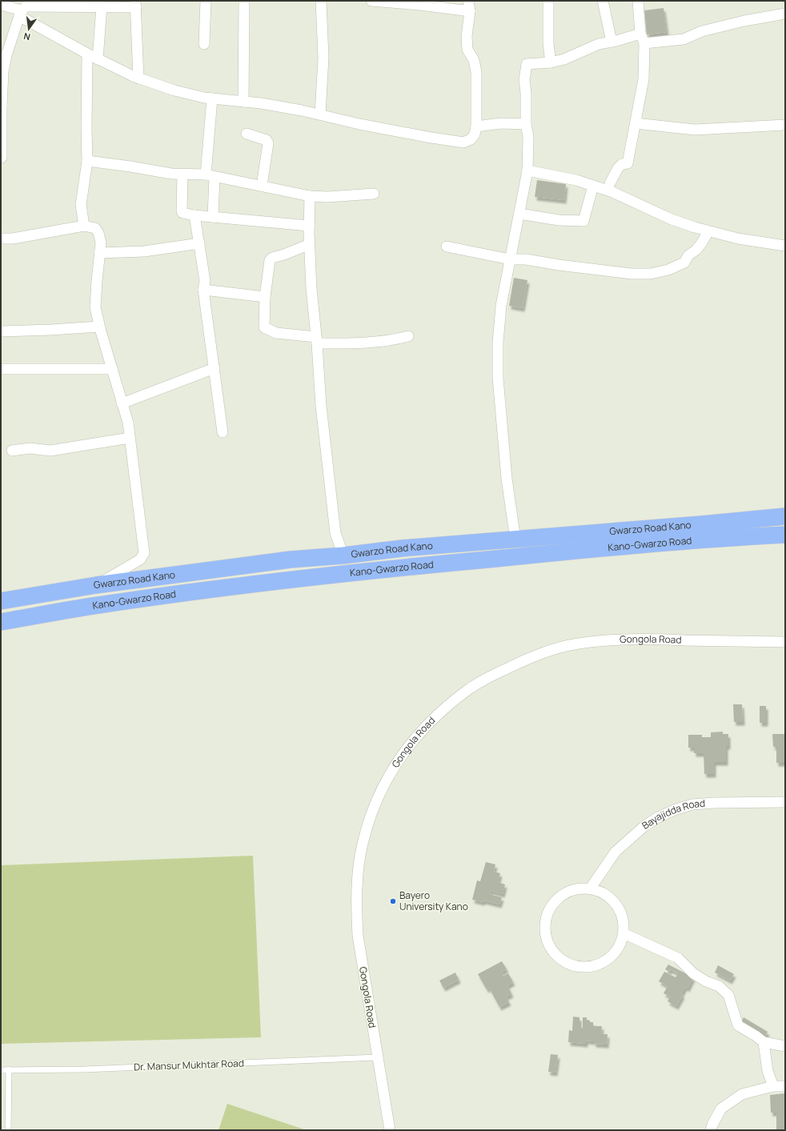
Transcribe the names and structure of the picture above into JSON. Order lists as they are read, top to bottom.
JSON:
{
  "streets": {
    "main road": ["Gwarzo Road Kano", "Kano-Gwarzo Road"],
    "street": ["Gongola Road", "Bayajidda Road"],
    "lane": ["Dr. Mansur Mukhtar Road"]
  },
  "crossings": [
    ["Gongola Road", "Dr. Mansur Mukhtar Road"]
  ],
  "places": ["Bayero University Kano"],
  "north": "bottom"
}
